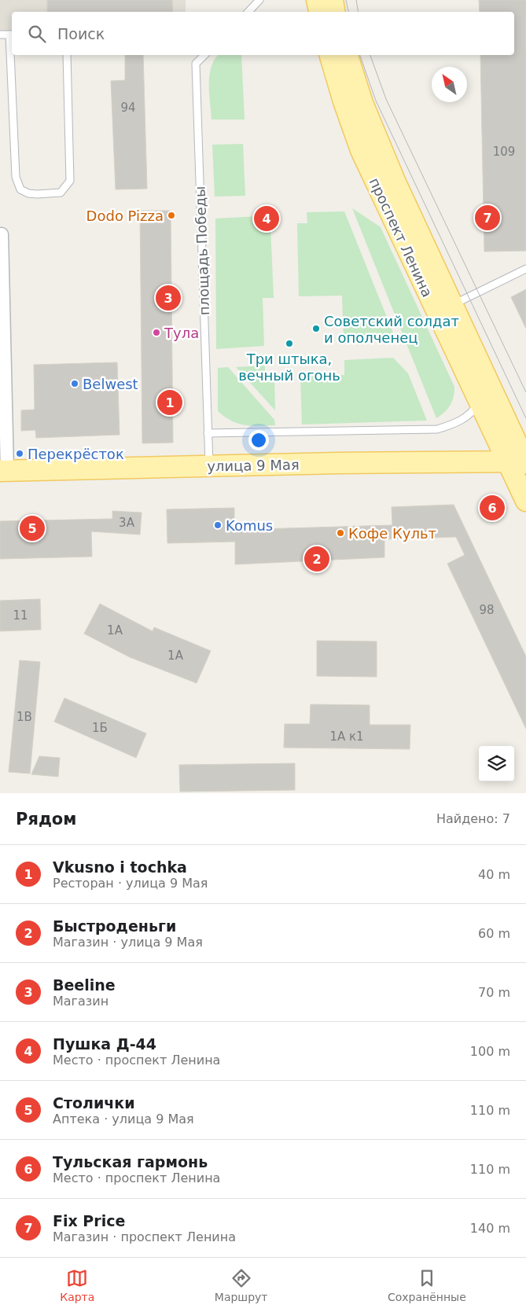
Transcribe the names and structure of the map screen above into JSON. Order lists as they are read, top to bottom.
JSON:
{
  "streets": {
    "main road": ["проспект Ленина", "улица 9 Мая"],
    "lane": ["площадь Победы"]
  },
  "crossings": [
    ["проспект Ленина", "улица 9 Мая"],
    ["площадь Победы", "улица 9 Мая"]
  ],
  "places": [
    "Dodo Pizza",
    "Советский солдат и ополченец",
    "Тула",
    "Три штыка, вечный огонь",
    "Belwest",
    "Перекрёсток",
    "Komus",
    "Кофе Культ"
  ],
  "house_numbers": [
    "94",
    "109",
    "3А",
    "98",
    "11",
    "1А",
    "1А",
    "1В",
    "1Б",
    "1А к1"
  ],
  "north": "top left",
  "page": {
    "search": "Поиск",
    "pins": [
      "7",
      "4",
      "3",
      "1",
      "6",
      "5",
      "2"
    ],
    "heading": ["Рядом", "Найдено: 7"],
    "list": [
      {
        "mark": "1",
        "name": "Vkusno i tochka",
        "note": "Ресторан · улица 9 Мая",
        "value": "40 m"
      },
      {
        "mark": "2",
        "name": "Быстроденьги",
        "note": "Магазин · улица 9 Мая",
        "value": "60 m"
      },
      {
        "mark": "3",
        "name": "Beeline",
        "note": "Магазин",
        "value": "70 m"
      },
      {
        "mark": "4",
        "name": "Пушка Д-44",
        "note": "Место · проспект Ленина",
        "value": "100 m"
      },
      {
        "mark": "5",
        "name": "Столички",
        "note": "Аптека · улица 9 Мая",
        "value": "110 m"
      },
      {
        "mark": "6",
        "name": "Тульская гармонь",
        "note": "Место · проспект Ленина",
        "value": "110 m"
      },
      {
        "mark": "7",
        "name": "Fix Price",
        "note": "Магазин · проспект Ленина",
        "value": "140 m"
      }
    ],
    "nav": ["Карта", "Маршрут", "Сохранённые"]
  }
}
